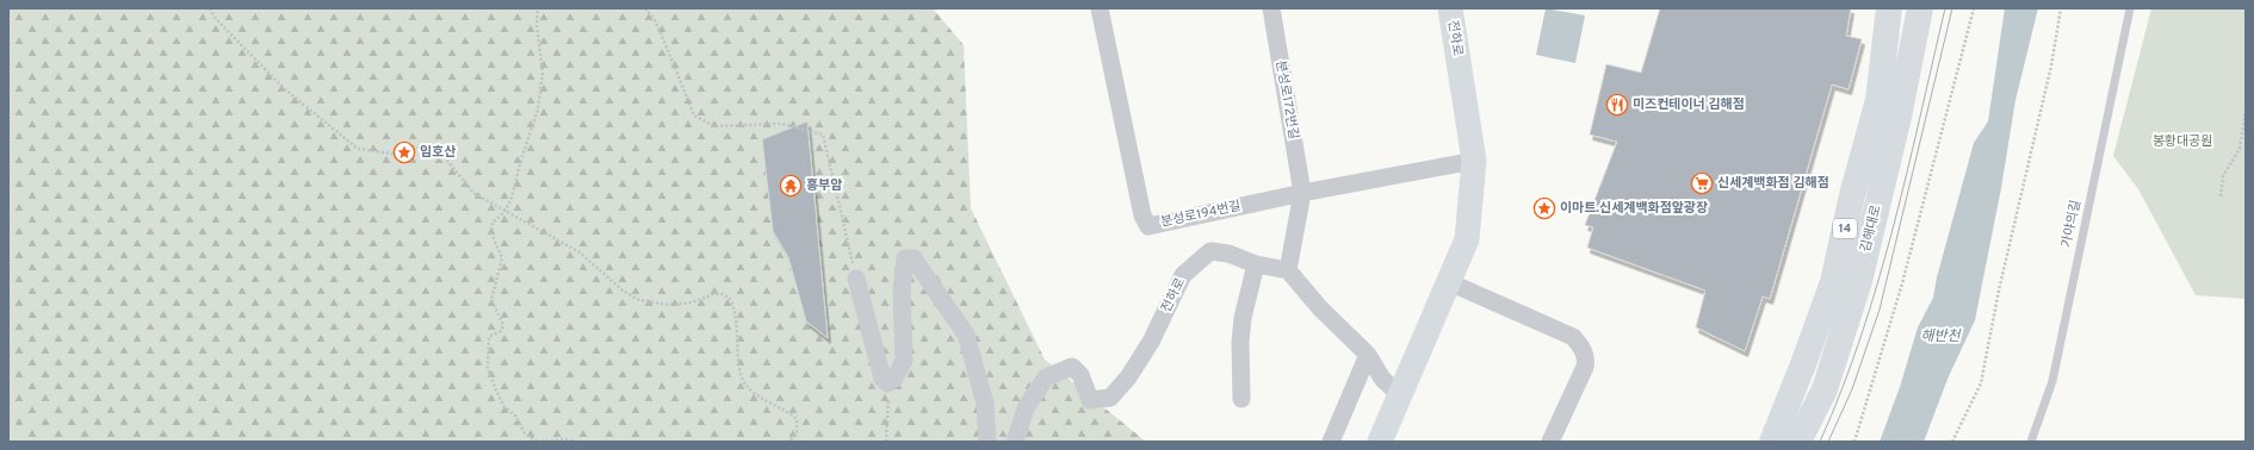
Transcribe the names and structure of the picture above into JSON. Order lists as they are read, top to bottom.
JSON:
{
  "streets": {
    "main road": ["전하로", "14", "김해대로"],
    "street": ["분성로172번길", "분성로194번길"],
    "lane": ["가야의길"]
  },
  "crossings": [
    ["전하로", "분성로172번길"],
    ["전하로", "분성로194번길"],
    ["분성로172번길", "분성로194번길"]
  ],
  "water": ["해반천"],
  "parks": ["봉황대공원"],
  "places": {
    "restaurant": ["미즈컨테이너 김해점"],
    "place": ["임호산", "이마트.신세계백화점앞광장"],
    "supermarket": ["신세계백화점 김해점"],
    "temple": ["흥부암"]
  }
}
